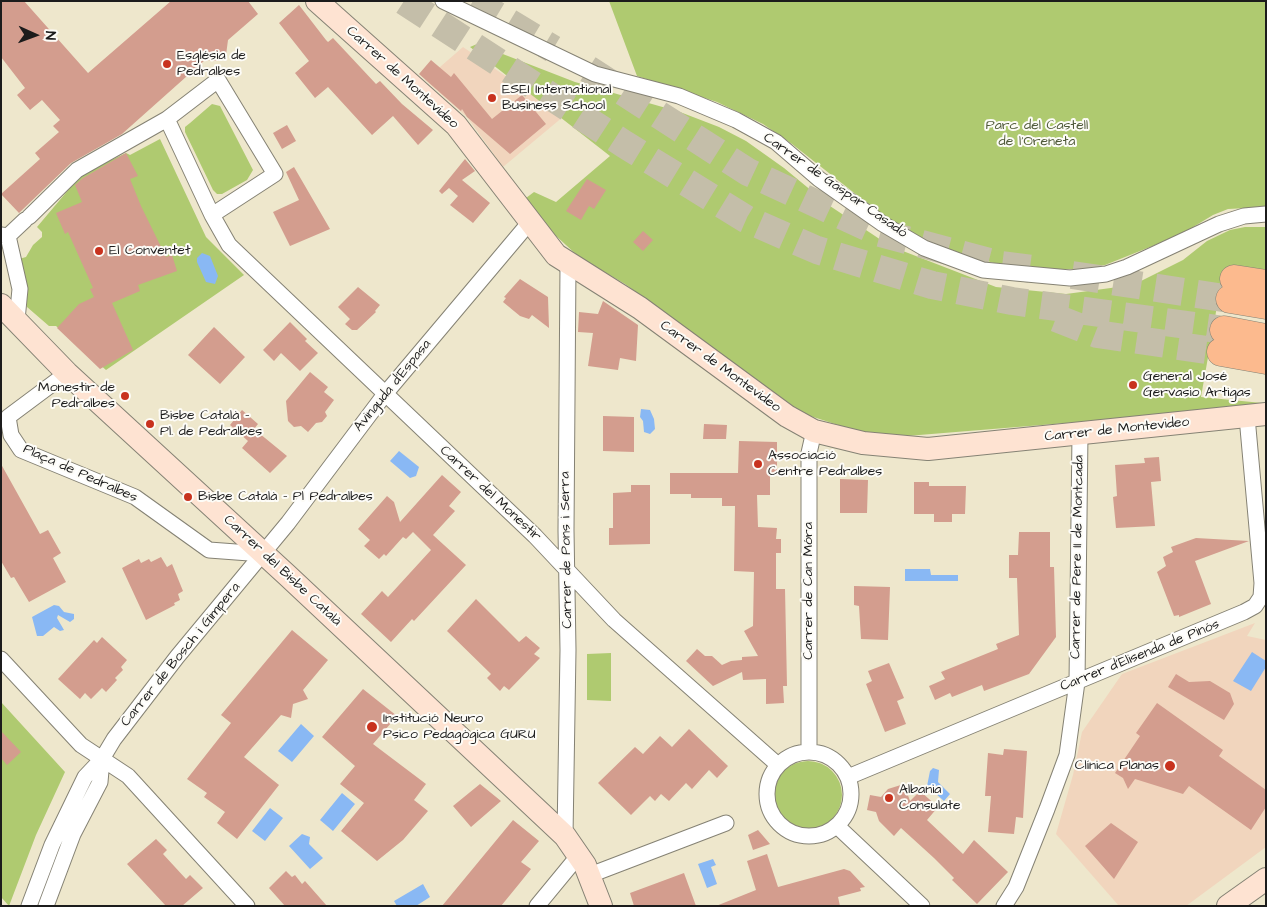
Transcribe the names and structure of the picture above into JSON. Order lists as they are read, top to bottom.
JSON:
{
  "streets": {
    "street": [
      "Carrer de Montevideo",
      "Carrer de Gaspar Casadó",
      "Avinguda d'Espasa",
      "Plaça de Pedralbes",
      "Carrer del Monestir",
      "Carrer de Pons i Serra",
      "Carrer de Pere II de Montcada",
      "Carrer del Bisbe Català",
      "Carrer de Can Móra",
      "Carrer de Bosch i Gimpera",
      "Carrer d'Elisenda de Pinós"
    ]
  },
  "crossings": [
    ["Carrer de Montevideo", "Avinguda d'Espasa"],
    ["Carrer de Montevideo", "Carrer de Pons i Serra"],
    ["Carrer de Montevideo", "Carrer de Pere II de Montcada"],
    ["Carrer de Montevideo", "Carrer de Can Móra"],
    ["Carrer de Montevideo", "Carrer d'Elisenda de Pinós"],
    ["Avinguda d'Espasa", "Plaça de Pedralbes"],
    ["Avinguda d'Espasa", "Carrer del Monestir"],
    ["Avinguda d'Espasa", "Carrer del Bisbe Català"],
    ["Avinguda d'Espasa", "Carrer de Bosch i Gimpera"],
    ["Plaça de Pedralbes", "Carrer del Bisbe Català"],
    ["Plaça de Pedralbes", "Carrer de Bosch i Gimpera"],
    ["Carrer del Monestir", "Carrer de Pons i Serra"],
    ["Carrer del Monestir", "Carrer de Can Móra"],
    ["Carrer del Monestir", "Carrer d'Elisenda de Pinós"],
    ["Carrer de Pons i Serra", "Carrer del Bisbe Català"],
    ["Carrer de Pere II de Montcada", "Carrer d'Elisenda de Pinós"],
    ["Carrer del Bisbe Català", "Carrer de Bosch i Gimpera"],
    ["Carrer de Can Móra", "Carrer d'Elisenda de Pinós"]
  ],
  "parks": ["Parc del Castell de l'Oreneta"],
  "places": [
    "Església de Pedralbes",
    "ESEI International Business School",
    "El Conventet",
    "General José Gervasio Artigas",
    "Monestir de Pedralbes",
    "Bisbe Català - Pl. de Pedralbes",
    "Associació Centre Pedralbes",
    "Bisbe Català - Pl Pedralbes",
    "Institució Neuro Psico Pedagògica GURU",
    "Clínica Planas",
    "Albania Consulate"
  ],
  "north": "right"
}
